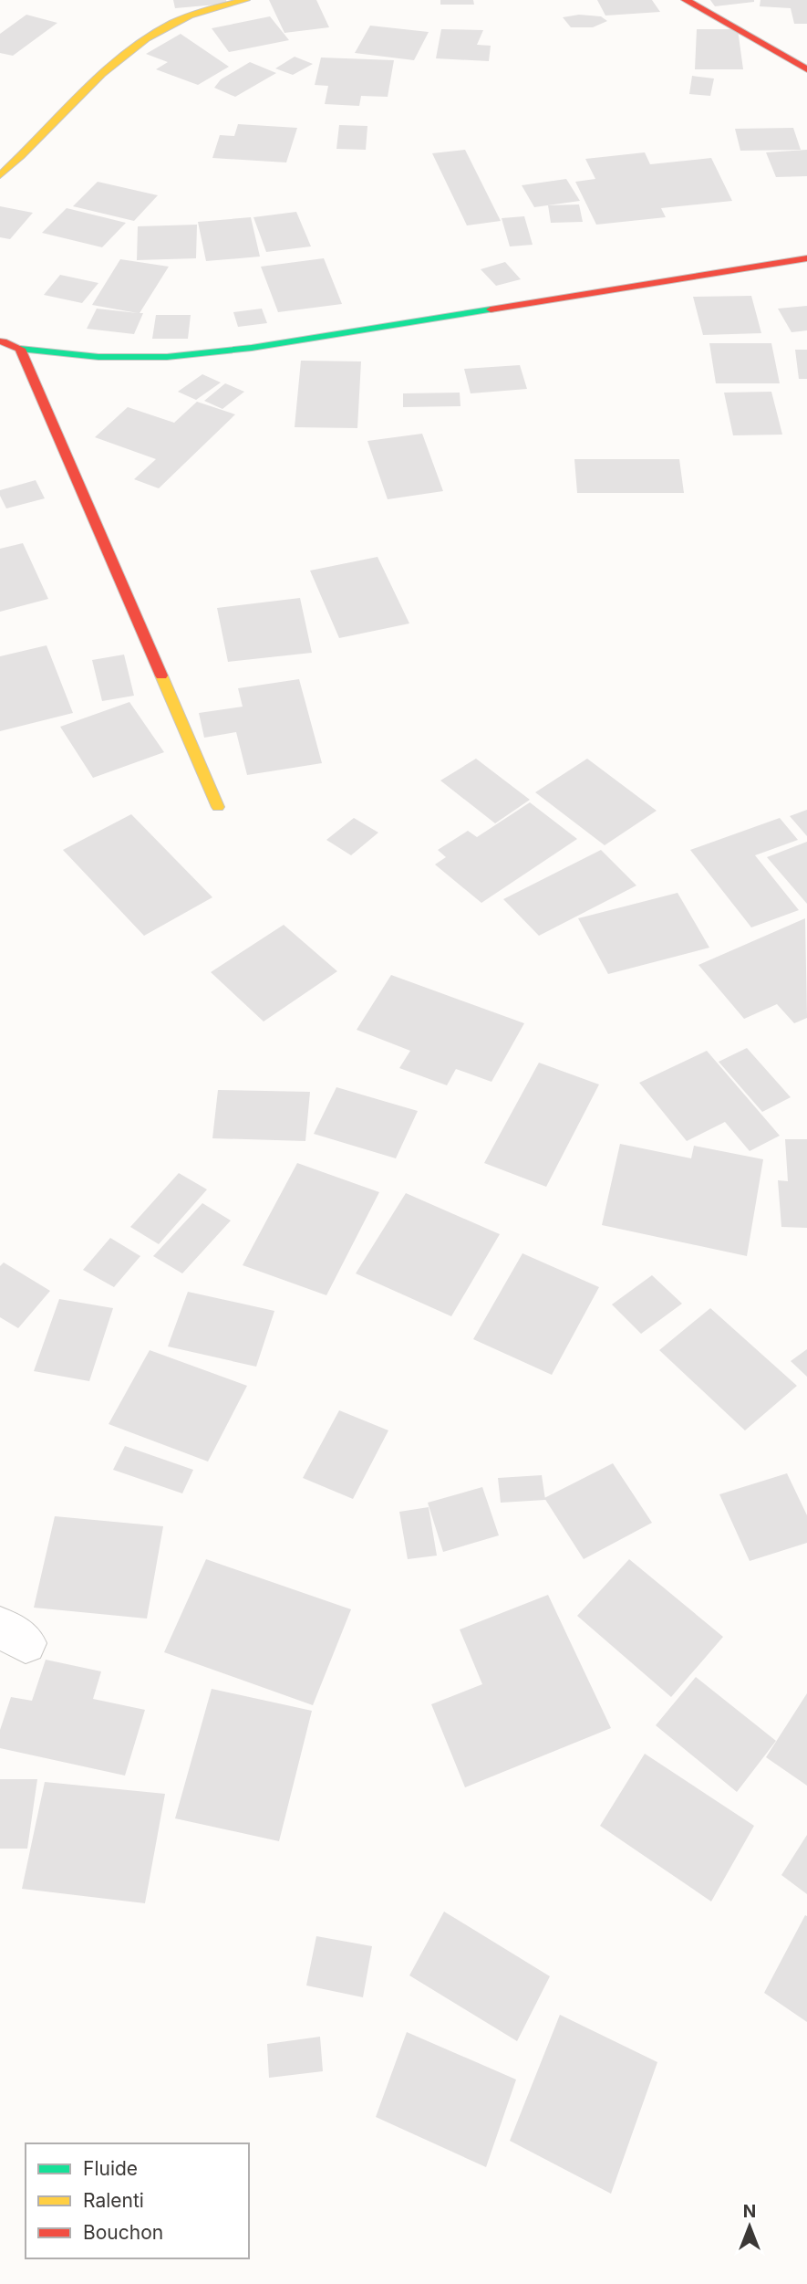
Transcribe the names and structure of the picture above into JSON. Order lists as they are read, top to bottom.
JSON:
{
  "legend": ["Fluide", "Ralenti", "Bouchon"],
  "north": "top"
}
